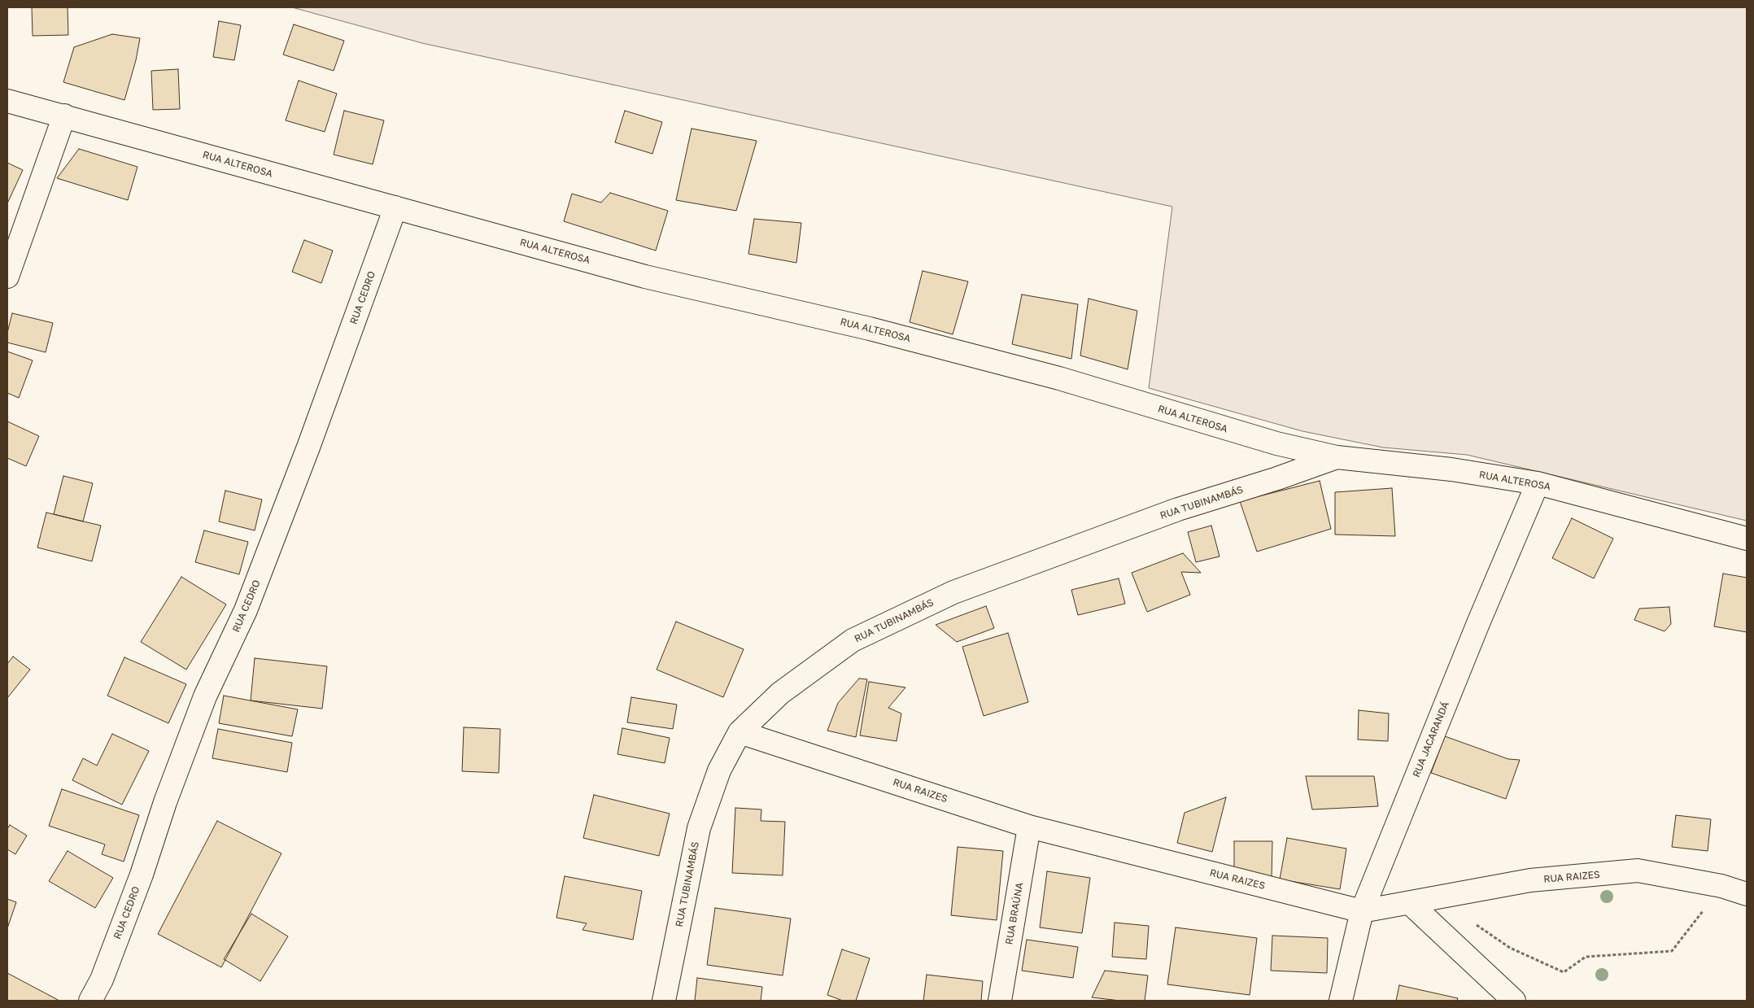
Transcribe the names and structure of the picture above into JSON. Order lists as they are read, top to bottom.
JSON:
{
  "streets": {
    "street": [
      "RUA ALTEROSA",
      "RUA CEDRO",
      "RUA TUBINAMBÁS",
      "RUA JACARANDÁ",
      "RUA RAIZES",
      "RUA BRAÚNA"
    ]
  },
  "crossings": [
    ["RUA ALTEROSA", "RUA CEDRO"],
    ["RUA ALTEROSA", "RUA TUBINAMBÁS"],
    ["RUA ALTEROSA", "RUA JACARANDÁ"],
    ["RUA TUBINAMBÁS", "RUA RAIZES"],
    ["RUA JACARANDÁ", "RUA RAIZES"],
    ["RUA RAIZES", "RUA BRAÚNA"]
  ]
}
